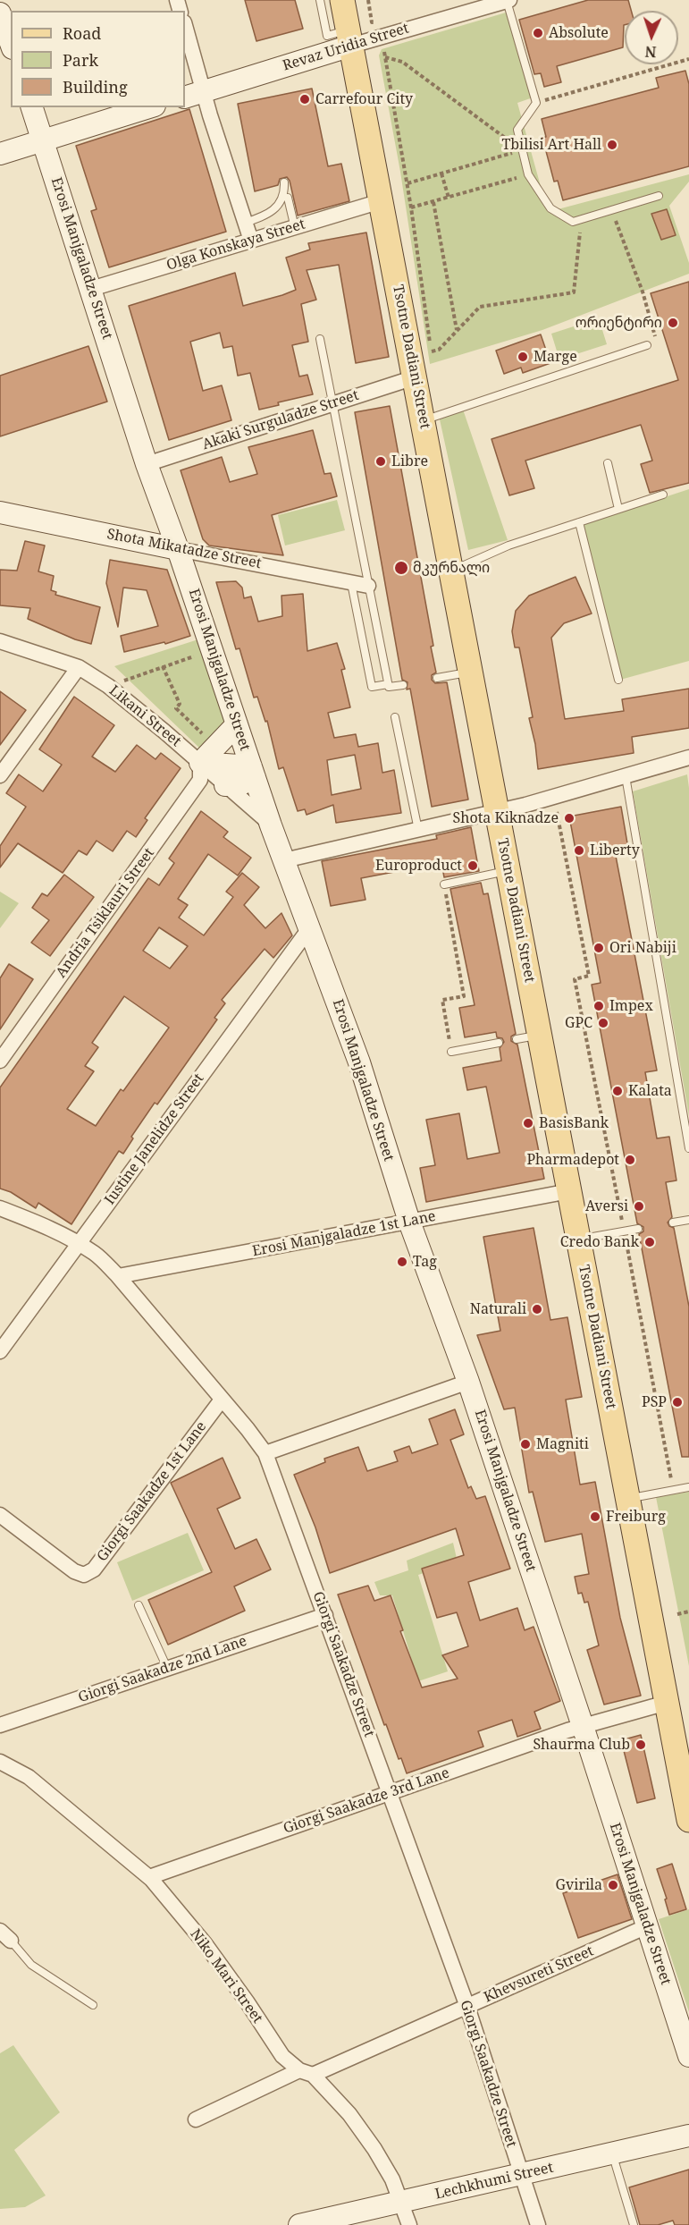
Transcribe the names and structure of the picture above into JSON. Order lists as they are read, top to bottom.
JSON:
{
  "streets": {
    "main road": ["Tsotne Dadiani Street"],
    "street": [
      "Revaz Uridia Street",
      "Olga Konskaya Street",
      "Erosi Manjgaladze Street",
      "Akaki Surguladze Street",
      "Shota Mikatadze Street",
      "Likani Street",
      "Andria Tsiklauri Street",
      "Iustine Janelidze Street",
      "Erosi Manjgaladze 1st Lane",
      "Giorgi Saakadze 1st Lane",
      "Giorgi Saakadze Street",
      "Giorgi Saakadze 2nd Lane",
      "Giorgi Saakadze 3rd Lane",
      "Khevsureti Street",
      "Niko Mari Street",
      "Lechkhumi Street"
    ]
  },
  "crossings": [
    ["Revaz Uridia Street", "Tsotne Dadiani Street"],
    ["Olga Konskaya Street", "Erosi Manjgaladze Street"],
    ["Olga Konskaya Street", "Tsotne Dadiani Street"],
    ["Erosi Manjgaladze Street", "Akaki Surguladze Street"],
    ["Erosi Manjgaladze Street", "Shota Mikatadze Street"],
    ["Erosi Manjgaladze Street", "Likani Street"],
    ["Erosi Manjgaladze Street", "Iustine Janelidze Street"],
    ["Erosi Manjgaladze Street", "Erosi Manjgaladze 1st Lane"],
    ["Erosi Manjgaladze Street", "Giorgi Saakadze 3rd Lane"],
    ["Erosi Manjgaladze Street", "Khevsureti Street"],
    ["Tsotne Dadiani Street", "Akaki Surguladze Street"],
    ["Tsotne Dadiani Street", "Erosi Manjgaladze 1st Lane"],
    ["Tsotne Dadiani Street", "Giorgi Saakadze 3rd Lane"],
    ["Likani Street", "Andria Tsiklauri Street"],
    ["Iustine Janelidze Street", "Giorgi Saakadze Street"],
    ["Erosi Manjgaladze 1st Lane", "Giorgi Saakadze Street"],
    ["Giorgi Saakadze 1st Lane", "Giorgi Saakadze Street"],
    ["Giorgi Saakadze Street", "Giorgi Saakadze 2nd Lane"],
    ["Giorgi Saakadze Street", "Giorgi Saakadze 3rd Lane"],
    ["Giorgi Saakadze Street", "Khevsureti Street"],
    ["Giorgi Saakadze Street", "Lechkhumi Street"],
    ["Giorgi Saakadze 3rd Lane", "Niko Mari Street"],
    ["Khevsureti Street", "Niko Mari Street"],
    ["Niko Mari Street", "Lechkhumi Street"]
  ],
  "places": [
    "Absolute",
    "Carrefour City",
    "Tbilisi Art Hall",
    "ორიენტირი",
    "Marge",
    "Libre",
    "მკურნალი",
    "Shota Kiknadze",
    "Liberty",
    "Europroduct",
    "Ori Nabiji",
    "Impex",
    "GPC",
    "Kalata",
    "BasisBank",
    "Pharmadepot",
    "Aversi",
    "Credo Bank",
    "Tag",
    "Naturali",
    "PSP",
    "Magniti",
    "Freiburg",
    "Shaurma Club",
    "Gvirila"
  ],
  "legend": ["Road", "Park", "Building"],
  "north": "bottom"
}
